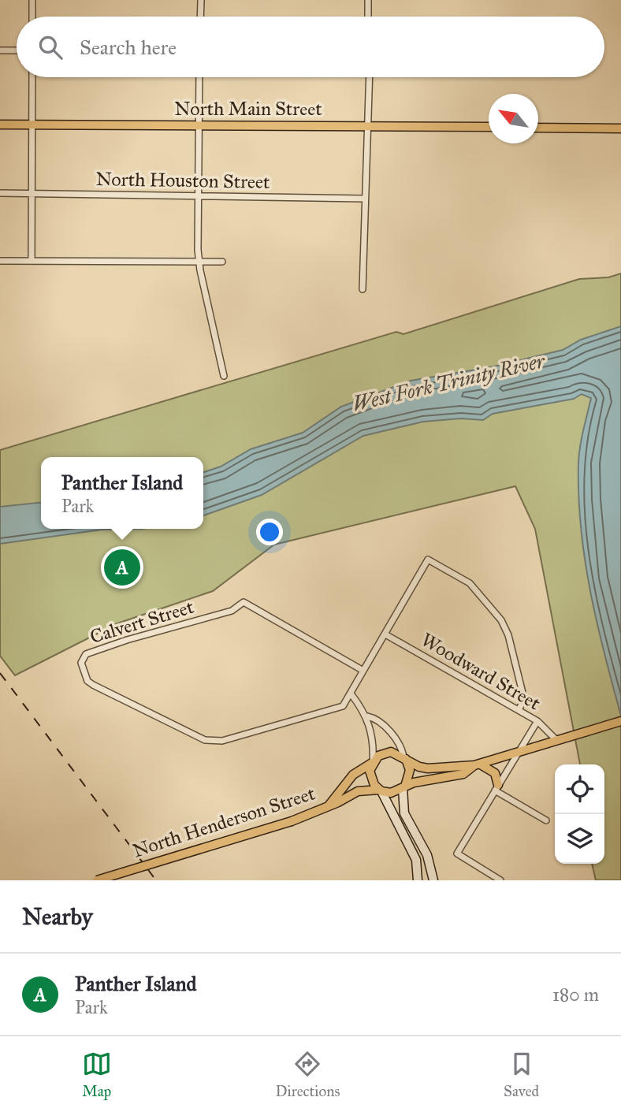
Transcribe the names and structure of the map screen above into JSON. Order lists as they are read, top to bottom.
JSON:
{
  "streets": {
    "main road": ["North Main Street", "North Henderson Street"],
    "street": ["North Houston Street", "Calvert Street", "Woodward Street"]
  },
  "crossings": [
    ["Calvert Street", "Woodward Street"]
  ],
  "water": ["West Fork Trinity River"],
  "north": "top left",
  "page": {
    "search": "Search here",
    "popup": ["Panther Island", "Park"],
    "pins": "A",
    "heading": "Nearby",
    "list": [
      {
        "mark": "A",
        "name": "Panther Island",
        "note": "Park",
        "value": "180 m"
      }
    ],
    "nav": ["Map", "Directions", "Saved"]
  }
}
